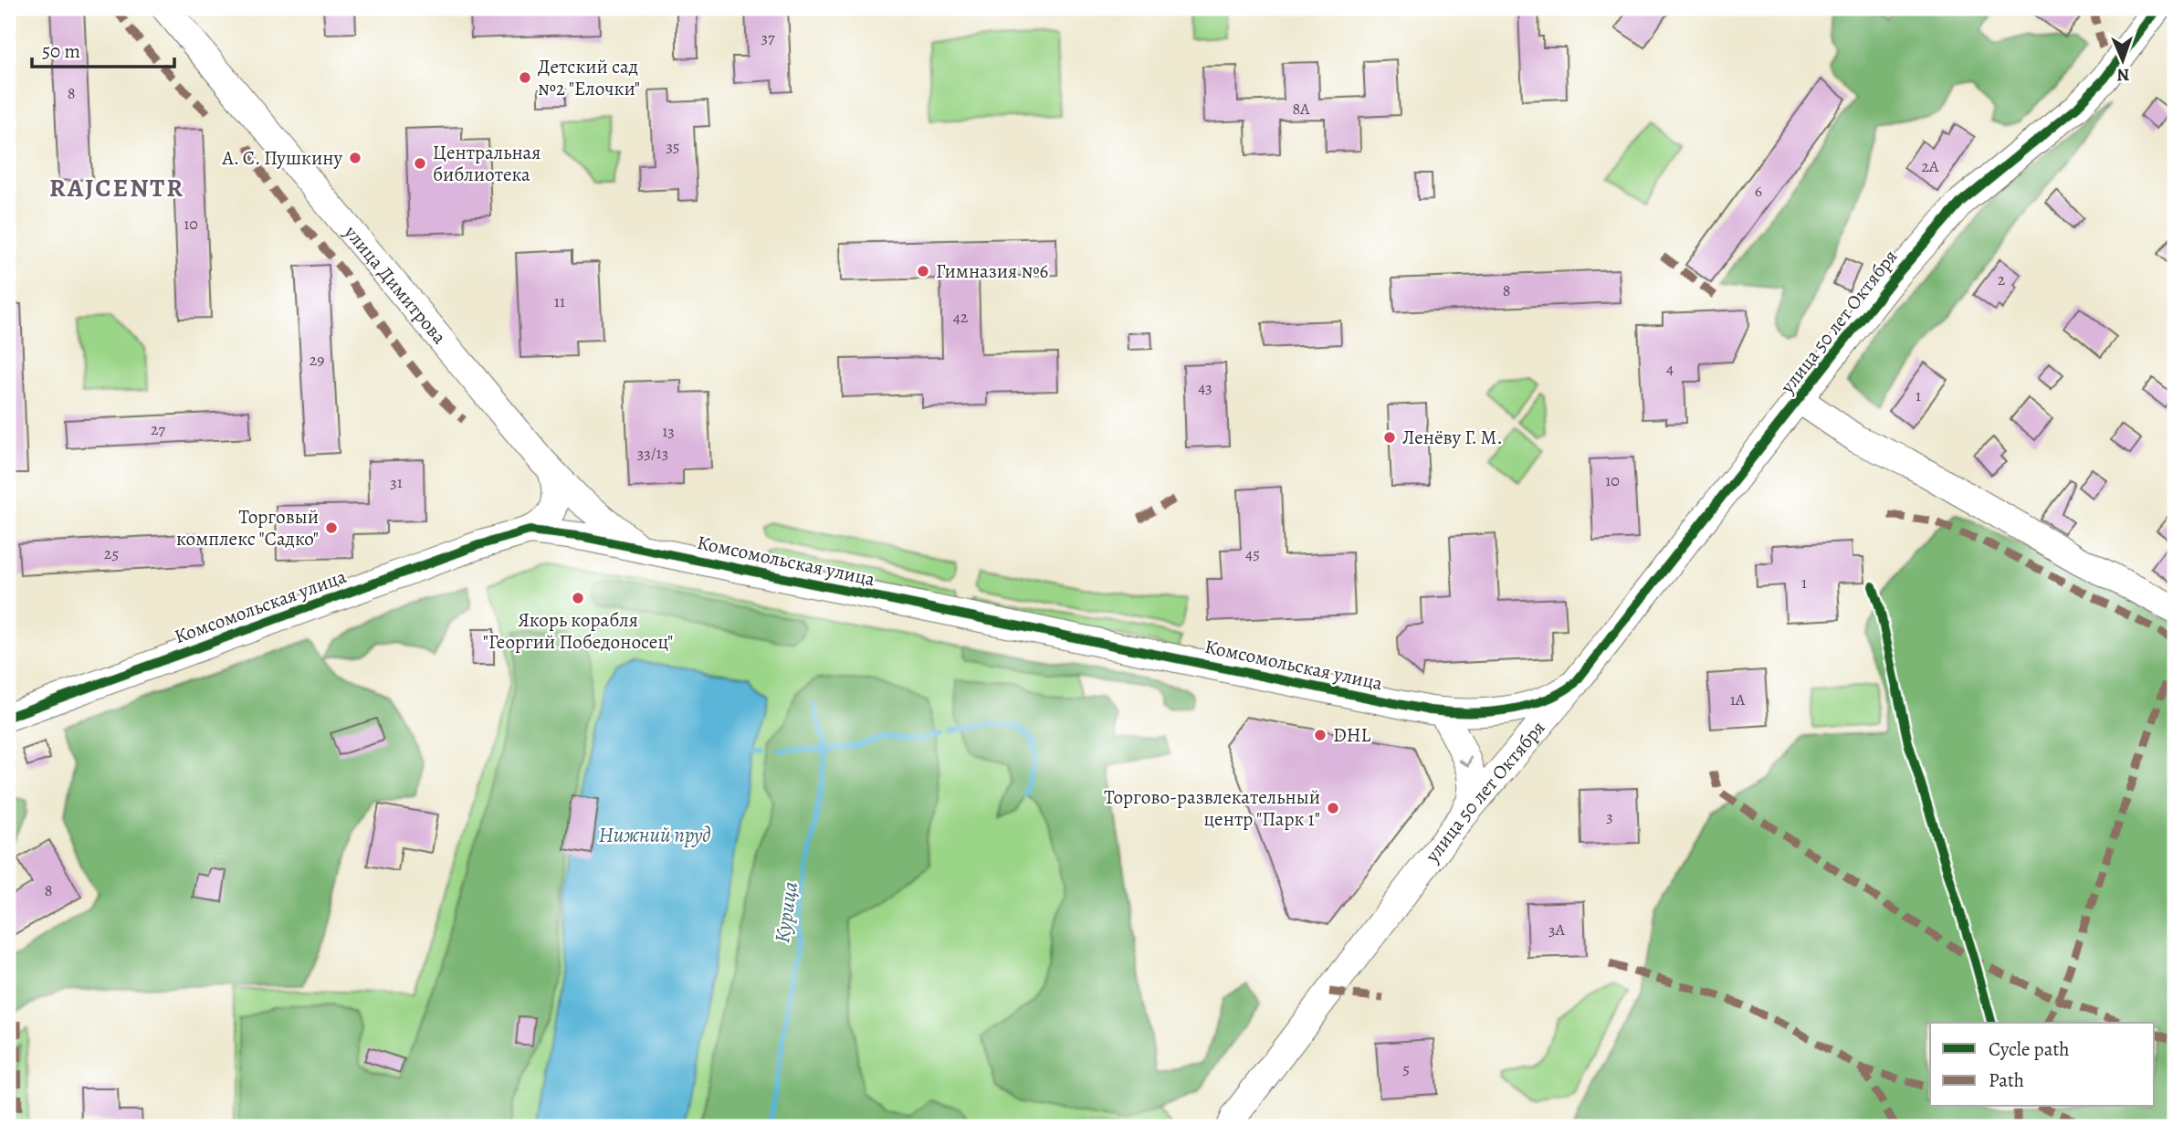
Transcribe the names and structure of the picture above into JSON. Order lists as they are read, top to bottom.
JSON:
{
  "streets": {
    "street": ["улица Димитрова", "улица 50 лет Октября", "Комсомольская улица"]
  },
  "crossings": [
    ["улица Димитрова", "Комсомольская улица"],
    ["улица 50 лет Октября", "Комсомольская улица"]
  ],
  "districts": ["RAJCENTR"],
  "water": ["Нижний пруд", "Курица"],
  "places": [
    "Детский сад №2 \"Елочки\"",
    "А. С. Пушкину",
    "Центральная библиотека",
    "Гимназия №6",
    "Ленёву Г. М.",
    "Торговый комплекс \"Садко\"",
    "Якорь корабля \"Георгий Победоносец\"",
    "DHL",
    "Торгово-развлекательный центр \"Парк 1\""
  ],
  "house_numbers": [
    "37",
    "8",
    "8А",
    "35",
    "2А",
    "6",
    "10",
    "2",
    "8",
    "11",
    "42",
    "29",
    "4",
    "43",
    "1",
    "27",
    "13",
    "33/13",
    "10",
    "31",
    "25",
    "45",
    "1",
    "1А",
    "3",
    "8",
    "3А",
    "5"
  ],
  "legend": ["Cycle path", "Path"],
  "scale_bar": "50 m",
  "north": "bottom"
}
